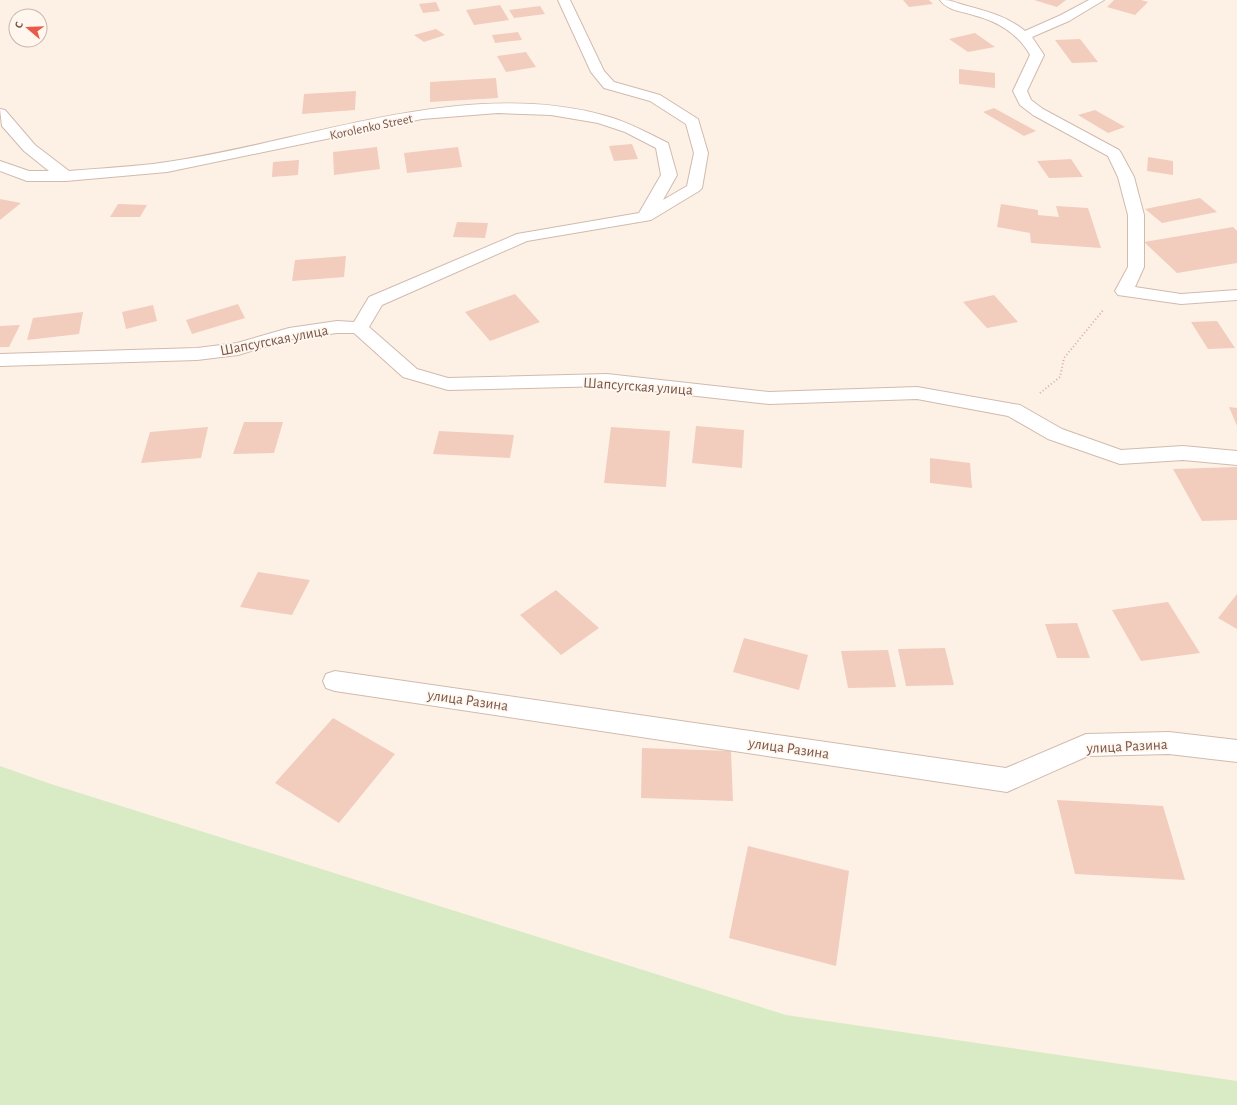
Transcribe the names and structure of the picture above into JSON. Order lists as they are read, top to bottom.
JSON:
{
  "streets": {
    "street": ["Korolenko Street", "Шапсугская улица", "улица Разина"]
  },
  "north": "left"
}
